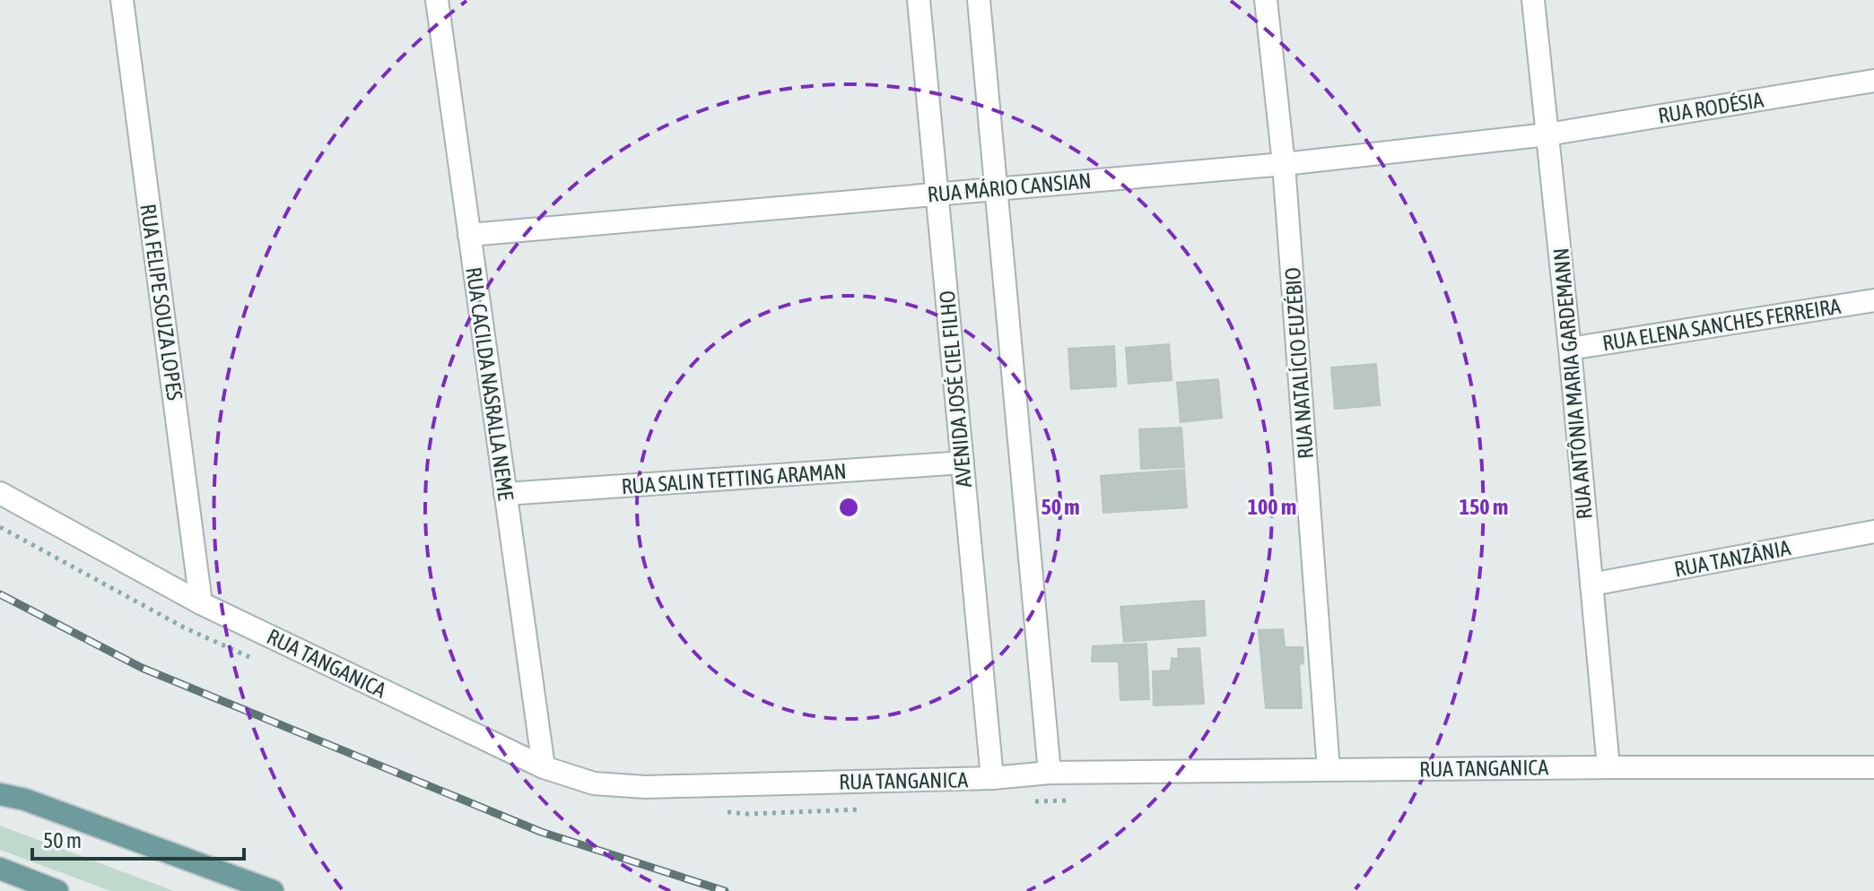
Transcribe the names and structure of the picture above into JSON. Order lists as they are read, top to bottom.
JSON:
{
  "streets": {
    "street": [
      "RUA RODÉSIA",
      "RUA MÁRIO CANSIAN",
      "RUA FELIPE SOUZA LOPES",
      "RUA ELENA SANCHES FERREIRA",
      "RUA NATALÍCIO EUZÉBIO",
      "RUA CACILDA NASRALLA NEME",
      "RUA ANTÔNIA MARIA GARDEMANN",
      "AVENIDA JOSÉ CIEL FILHO",
      "RUA SALIN TETTING ARAMAN",
      "RUA TANZÂNIA",
      "RUA TANGANICA"
    ]
  },
  "crossings": [
    ["RUA RODÉSIA", "RUA MÁRIO CANSIAN"],
    ["RUA RODÉSIA", "RUA ANTÔNIA MARIA GARDEMANN"],
    ["RUA MÁRIO CANSIAN", "RUA NATALÍCIO EUZÉBIO"],
    ["RUA MÁRIO CANSIAN", "RUA CACILDA NASRALLA NEME"],
    ["RUA MÁRIO CANSIAN", "RUA ANTÔNIA MARIA GARDEMANN"],
    ["RUA MÁRIO CANSIAN", "AVENIDA JOSÉ CIEL FILHO"],
    ["RUA FELIPE SOUZA LOPES", "RUA TANGANICA"],
    ["RUA ELENA SANCHES FERREIRA", "RUA ANTÔNIA MARIA GARDEMANN"],
    ["RUA NATALÍCIO EUZÉBIO", "RUA TANGANICA"],
    ["RUA CACILDA NASRALLA NEME", "RUA SALIN TETTING ARAMAN"],
    ["RUA CACILDA NASRALLA NEME", "RUA TANGANICA"],
    ["RUA ANTÔNIA MARIA GARDEMANN", "RUA TANZÂNIA"],
    ["RUA ANTÔNIA MARIA GARDEMANN", "RUA TANGANICA"],
    ["AVENIDA JOSÉ CIEL FILHO", "RUA SALIN TETTING ARAMAN"],
    ["AVENIDA JOSÉ CIEL FILHO", "RUA TANGANICA"]
  ],
  "scale_bar": "50 m",
  "rings": ["50 m", "100 m", "150 m"]
}
